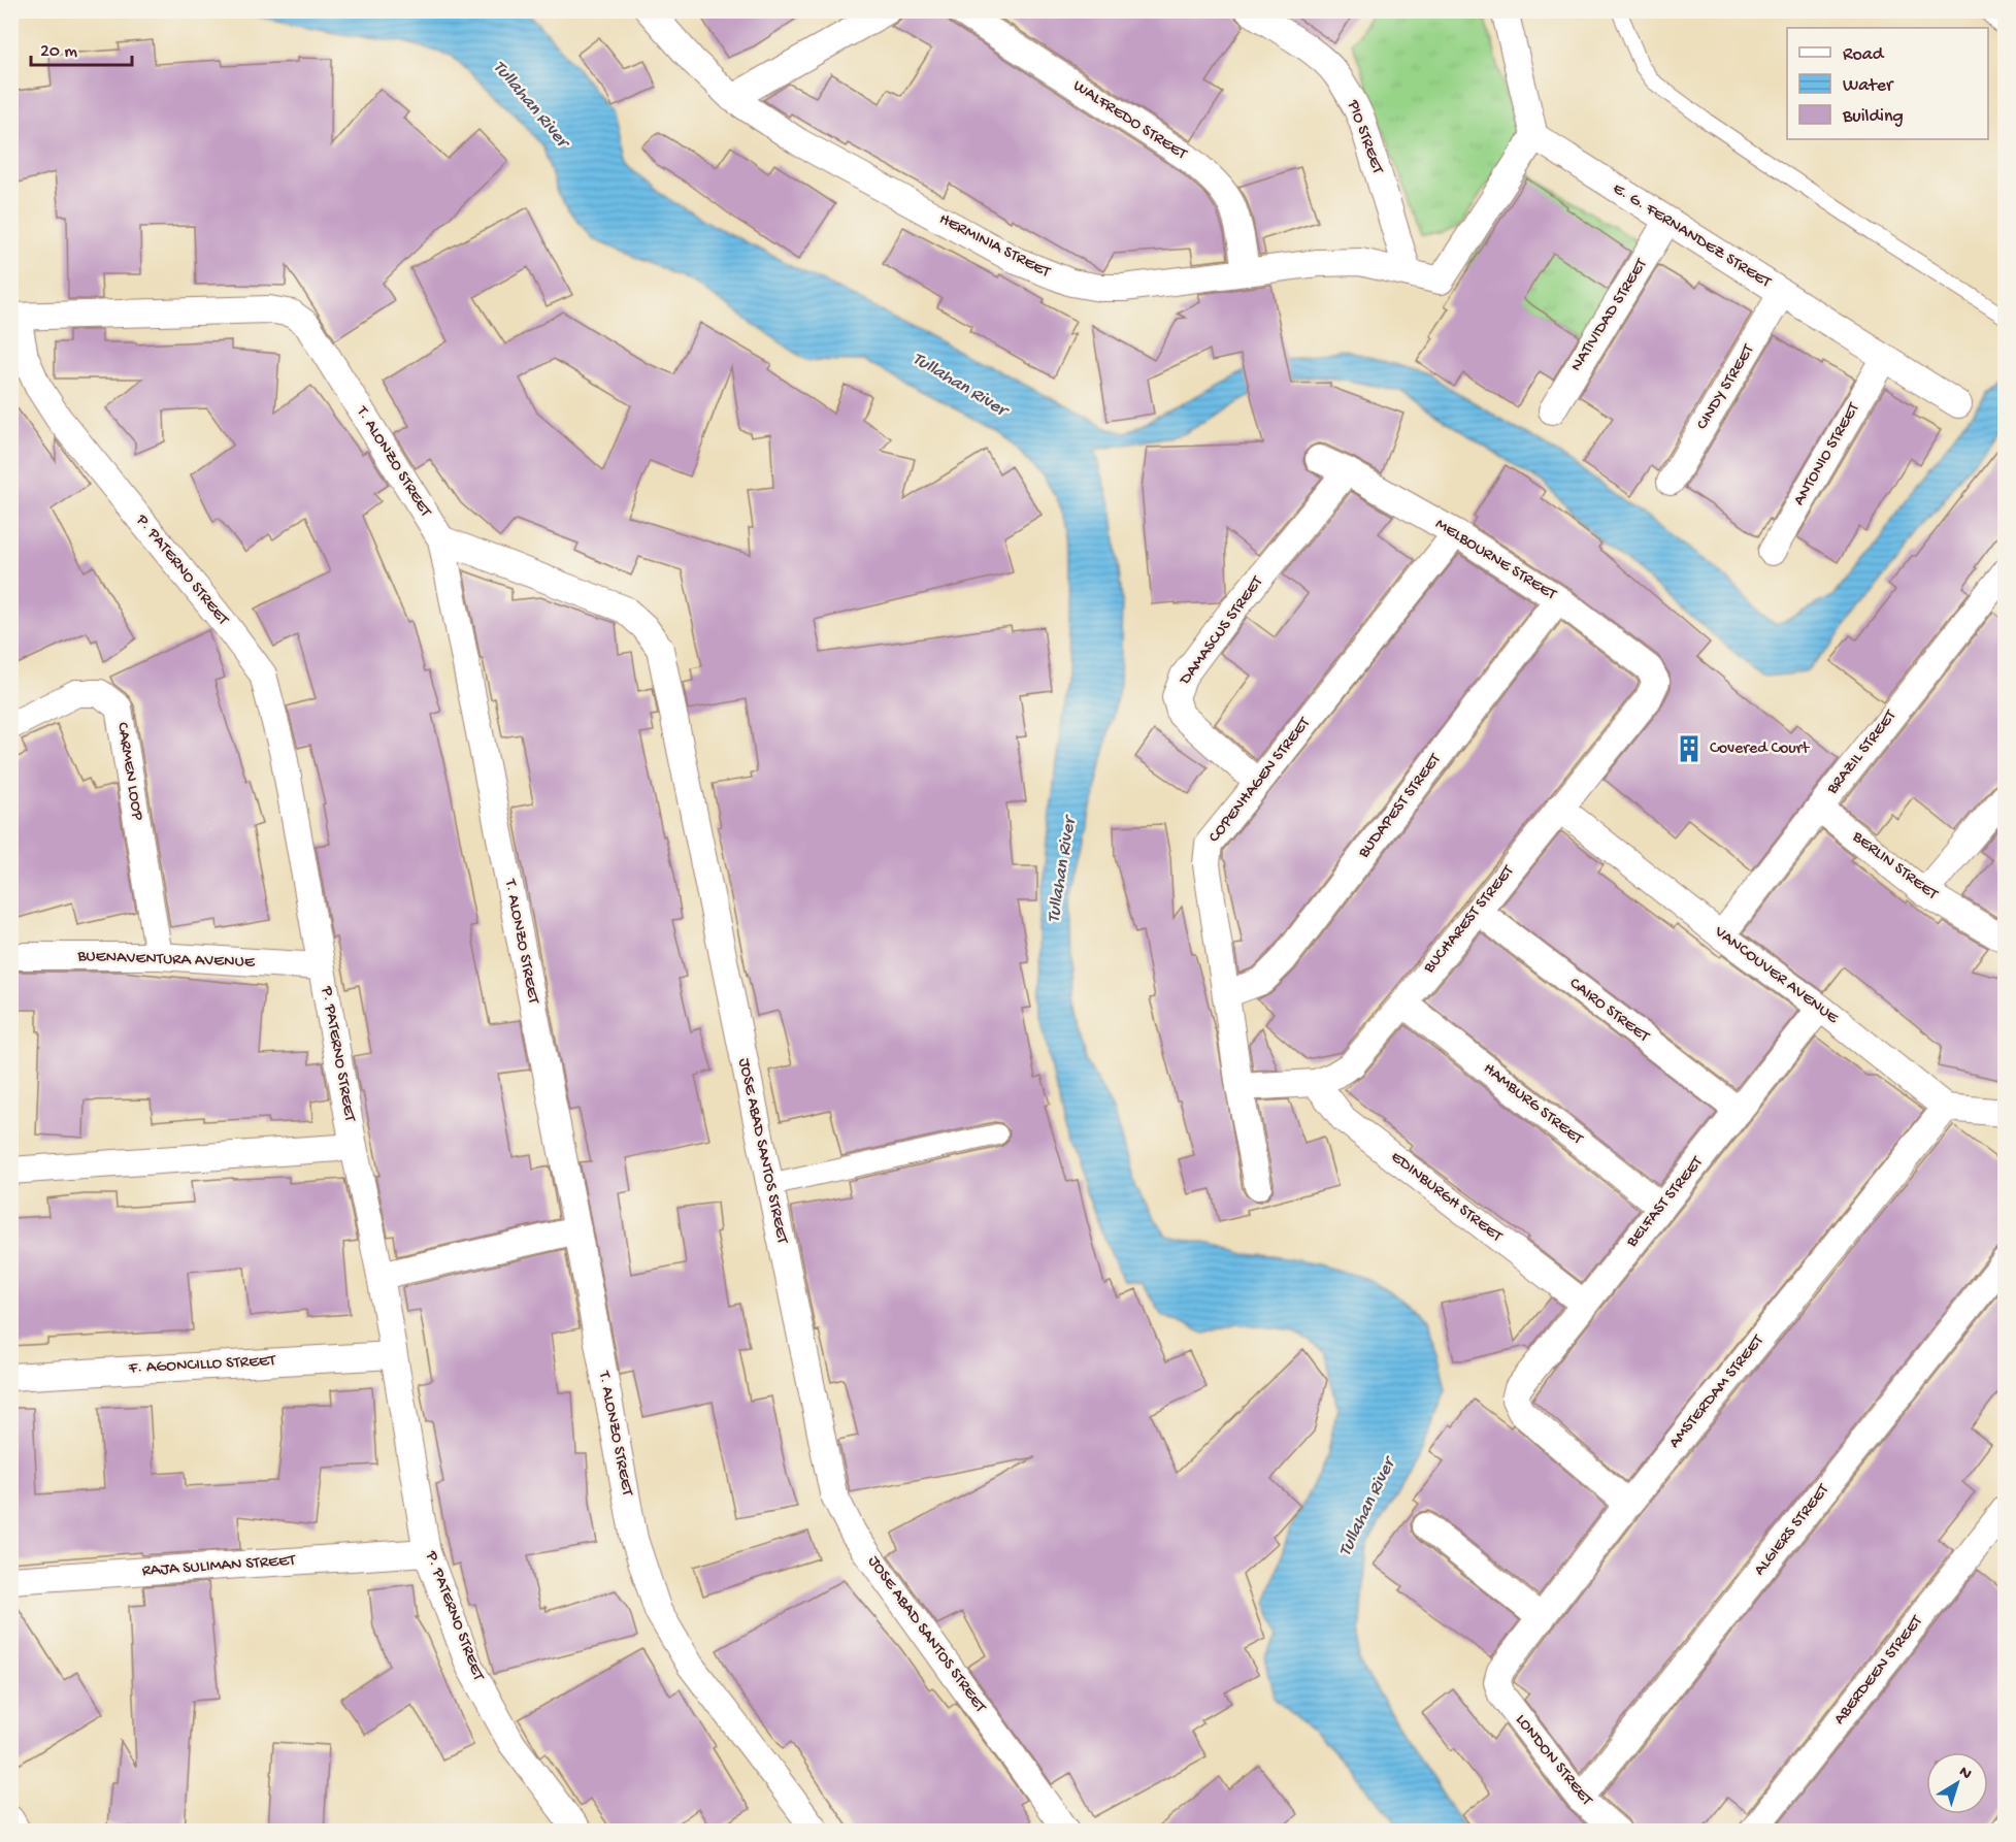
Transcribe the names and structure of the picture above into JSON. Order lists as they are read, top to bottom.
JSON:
{
  "streets": {
    "street": [
      "WALFREDO STREET",
      "PIO STREET",
      "E. G. FERNANDEZ STREET",
      "HERMINIA STREET",
      "NATIVIDAD STREET",
      "CINDY STREET",
      "ANTONIO STREET",
      "T. ALONZO STREET",
      "MELBOURNE STREET",
      "P. PATERNO STREET",
      "DAMASCUS STREET",
      "BRAZIL STREET",
      "CARMEN LOOP",
      "COPENHAGEN STREET",
      "BUDAPEST STREET",
      "BERLIN STREET",
      "BUCHAREST STREET",
      "BUENAVENTURA AVENUE",
      "VANCOUVER AVENUE",
      "CAIRO STREET",
      "HAMBURG STREET",
      "JOSE ABAD SANTOS STREET",
      "EDINBURGH STREET",
      "BELFAST STREET",
      "F. AGONCILLO STREET",
      "AMSTERDAM STREET",
      "ALGIERS STREET",
      "RAJA SULIMAN STREET",
      "ABERDEEN STREET",
      "LONDON STREET"
    ]
  },
  "crossings": [
    ["WALFREDO STREET", "HERMINIA STREET"],
    ["PIO STREET", "HERMINIA STREET"],
    ["E. G. FERNANDEZ STREET", "HERMINIA STREET"],
    ["E. G. FERNANDEZ STREET", "NATIVIDAD STREET"],
    ["E. G. FERNANDEZ STREET", "CINDY STREET"],
    ["E. G. FERNANDEZ STREET", "ANTONIO STREET"],
    ["T. ALONZO STREET", "P. PATERNO STREET"],
    ["T. ALONZO STREET", "JOSE ABAD SANTOS STREET"],
    ["MELBOURNE STREET", "DAMASCUS STREET"],
    ["MELBOURNE STREET", "COPENHAGEN STREET"],
    ["MELBOURNE STREET", "BUDAPEST STREET"],
    ["MELBOURNE STREET", "BUCHAREST STREET"],
    ["P. PATERNO STREET", "BUENAVENTURA AVENUE"],
    ["P. PATERNO STREET", "F. AGONCILLO STREET"],
    ["P. PATERNO STREET", "RAJA SULIMAN STREET"],
    ["DAMASCUS STREET", "COPENHAGEN STREET"],
    ["BRAZIL STREET", "BERLIN STREET"],
    ["BRAZIL STREET", "VANCOUVER AVENUE"],
    ["CARMEN LOOP", "BUENAVENTURA AVENUE"],
    ["COPENHAGEN STREET", "BUDAPEST STREET"],
    ["COPENHAGEN STREET", "BUCHAREST STREET"],
    ["BUCHAREST STREET", "VANCOUVER AVENUE"],
    ["BUCHAREST STREET", "CAIRO STREET"],
    ["BUCHAREST STREET", "HAMBURG STREET"],
    ["BUCHAREST STREET", "EDINBURGH STREET"],
    ["VANCOUVER AVENUE", "BELFAST STREET"],
    ["VANCOUVER AVENUE", "AMSTERDAM STREET"],
    ["CAIRO STREET", "BELFAST STREET"],
    ["HAMBURG STREET", "BELFAST STREET"],
    ["EDINBURGH STREET", "BELFAST STREET"],
    ["BELFAST STREET", "AMSTERDAM STREET"],
    ["AMSTERDAM STREET", "LONDON STREET"],
    ["ALGIERS STREET", "LONDON STREET"]
  ],
  "water": ["Tullahan River"],
  "places": {
    "building": ["Covered Court"]
  },
  "legend": ["Road", "Water", "Building"],
  "scale_bar": "20 m",
  "north": "top right"
}
